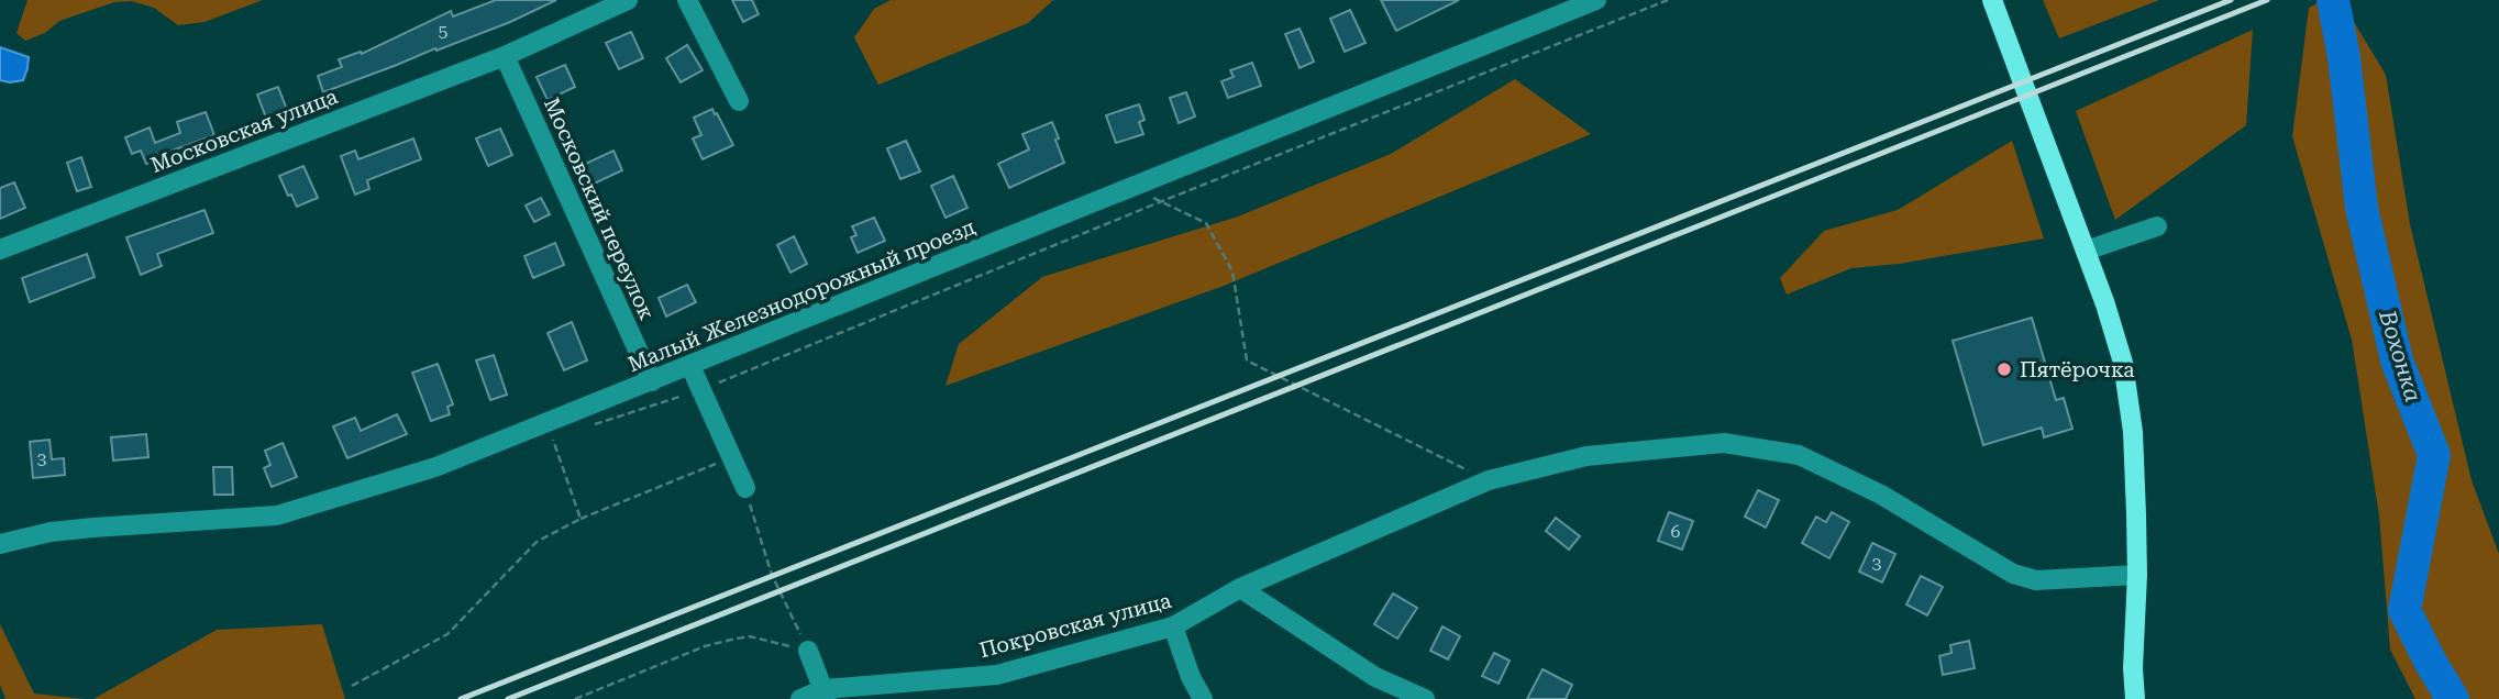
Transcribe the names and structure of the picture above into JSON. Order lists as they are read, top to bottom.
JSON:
{
  "streets": {
    "street": [
      "Московская улица",
      "Московский переулок",
      "Малый Железнодорожный проезд",
      "Покровская улица"
    ]
  },
  "crossings": [
    ["Московская улица", "Московский переулок"],
    ["Московский переулок", "Малый Железнодорожный проезд"]
  ],
  "water": ["Вохонка"],
  "places": ["Пятёрочка"],
  "house_numbers": [
    "5",
    "3",
    "6",
    "3"
  ]
}
